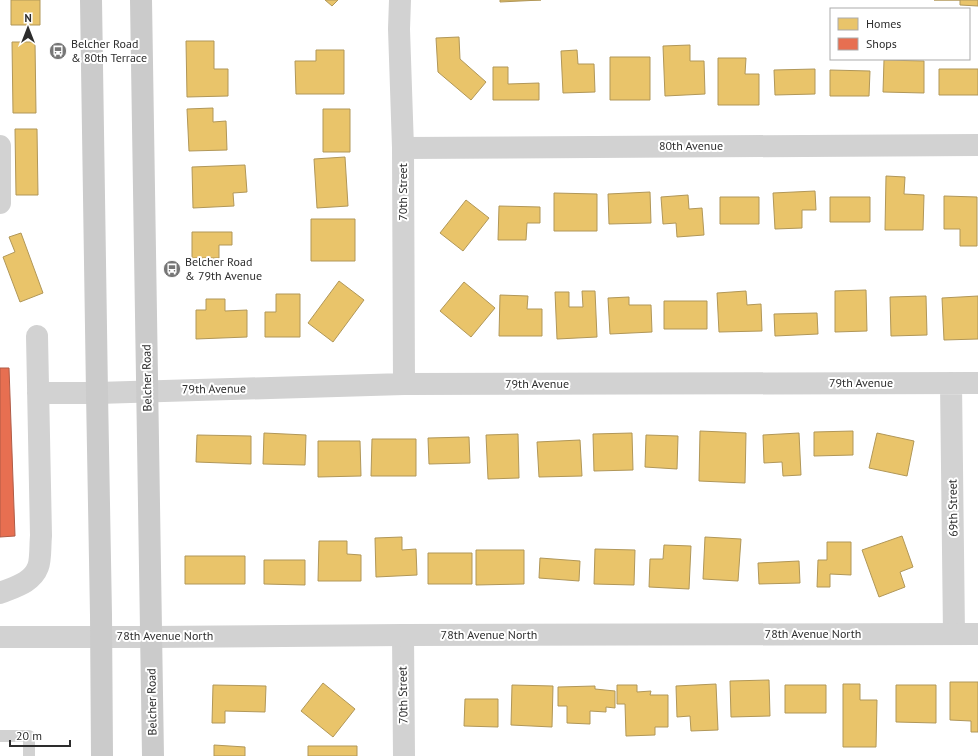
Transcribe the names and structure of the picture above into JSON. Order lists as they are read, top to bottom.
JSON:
{
  "streets": {
    "main road": ["Belcher Road"],
    "street": [
      "80th Avenue",
      "70th Street",
      "79th Avenue",
      "69th Street",
      "78th Avenue North"
    ]
  },
  "crossings": [
    ["80th Avenue", "70th Street"],
    ["70th Street", "79th Avenue"],
    ["70th Street", "78th Avenue North"],
    ["Belcher Road", "79th Avenue"],
    ["Belcher Road", "78th Avenue North"],
    ["79th Avenue", "69th Street"],
    ["69th Street", "78th Avenue North"]
  ],
  "places": {
    "bus stop": ["Belcher Road & 80th Terrace", "Belcher Road & 79th Avenue"]
  },
  "legend": ["Homes", "Shops"],
  "scale_bar": "20 m",
  "north": "top"
}
